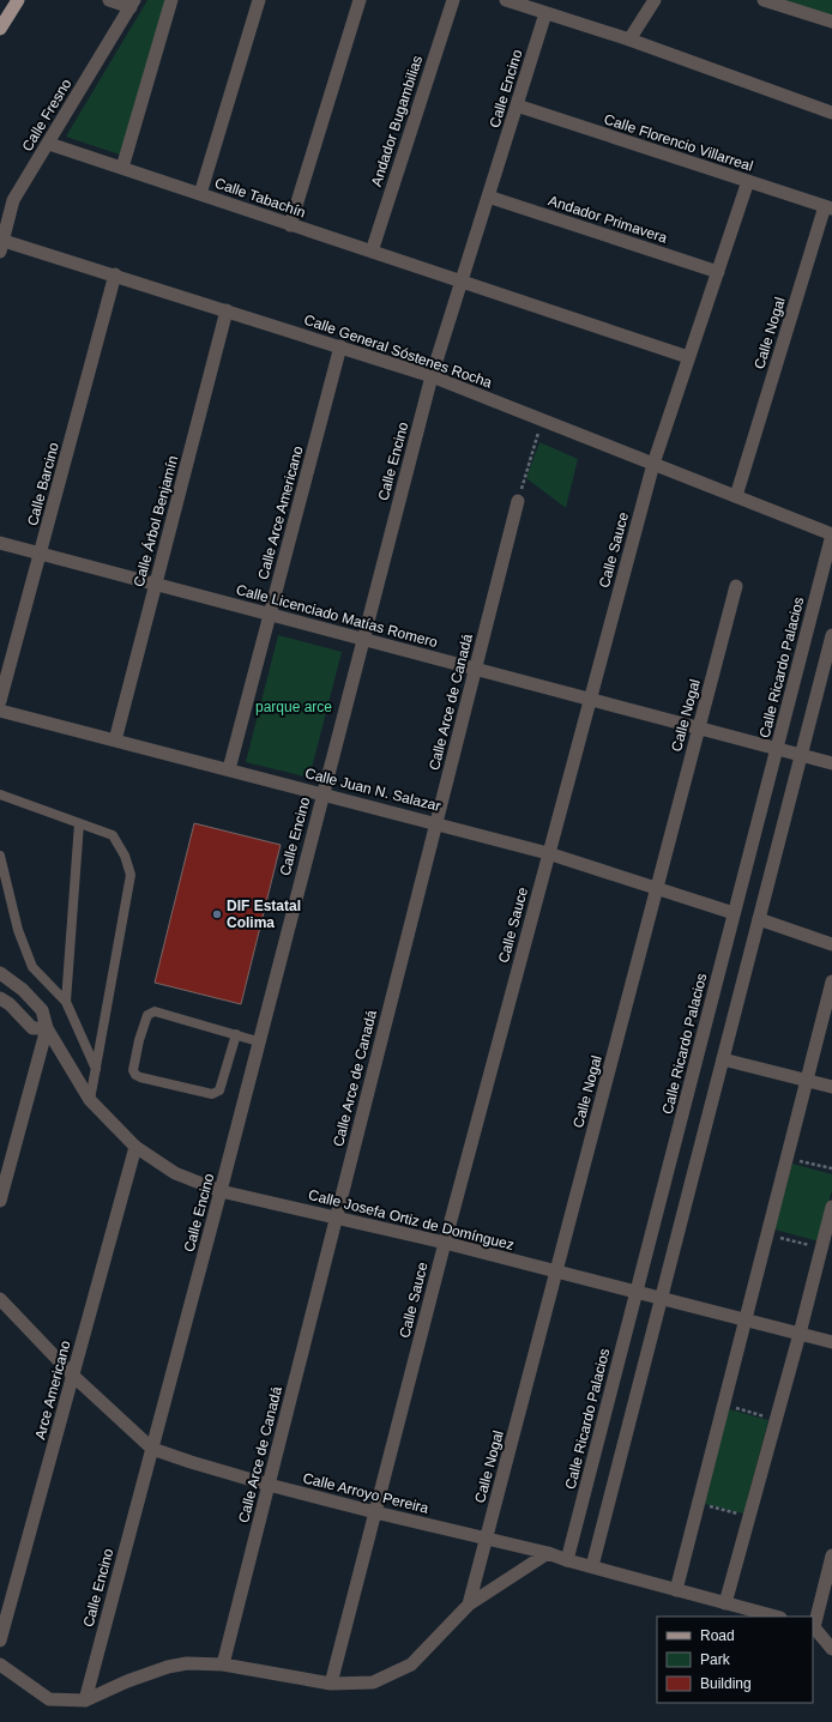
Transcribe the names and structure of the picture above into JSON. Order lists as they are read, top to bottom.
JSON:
{
  "streets": {
    "street": [
      "Calle Encino",
      "Calle Fresno",
      "Andador Bugambilias",
      "Calle Florencio Villarreal",
      "Calle Tabachín",
      "Andador Primavera",
      "Calle Nogal",
      "Calle General Sóstenes Rocha",
      "Calle Barcino",
      "Calle Arce Americano",
      "Calle Árbol Benjamín",
      "Calle Sauce",
      "Calle Licenciado Matías Romero",
      "Calle Ricardo Palacios",
      "Calle Arce de Canadá",
      "Calle Juan N. Salazar",
      "Calle Josefa Ortiz de Domínguez",
      "Arce Americano",
      "Calle Arroyo Pereira"
    ]
  },
  "crossings": [
    ["Calle Encino", "Calle Florencio Villarreal"],
    ["Calle Encino", "Calle Tabachín"],
    ["Calle Encino", "Andador Primavera"],
    ["Calle Encino", "Calle General Sóstenes Rocha"],
    ["Calle Encino", "Calle Licenciado Matías Romero"],
    ["Calle Encino", "Calle Juan N. Salazar"],
    ["Calle Encino", "Calle Josefa Ortiz de Domínguez"],
    ["Calle Encino", "Calle Arroyo Pereira"],
    ["Calle Fresno", "Calle Tabachín"],
    ["Calle Fresno", "Calle General Sóstenes Rocha"],
    ["Andador Bugambilias", "Calle Tabachín"],
    ["Calle Florencio Villarreal", "Calle Nogal"],
    ["Calle Florencio Villarreal", "Calle Sauce"],
    ["Calle Tabachín", "Calle Sauce"],
    ["Andador Primavera", "Calle Sauce"],
    ["Calle Nogal", "Calle General Sóstenes Rocha"],
    ["Calle Nogal", "Calle Licenciado Matías Romero"],
    ["Calle Nogal", "Calle Juan N. Salazar"],
    ["Calle Nogal", "Calle Josefa Ortiz de Domínguez"],
    ["Calle Nogal", "Calle Arroyo Pereira"],
    ["Calle General Sóstenes Rocha", "Calle Barcino"],
    ["Calle General Sóstenes Rocha", "Calle Arce Americano"],
    ["Calle General Sóstenes Rocha", "Calle Árbol Benjamín"],
    ["Calle General Sóstenes Rocha", "Calle Sauce"],
    ["Calle General Sóstenes Rocha", "Calle Ricardo Palacios"],
    ["Calle Barcino", "Calle Licenciado Matías Romero"],
    ["Calle Arce Americano", "Calle Licenciado Matías Romero"],
    ["Calle Arce Americano", "Calle Juan N. Salazar"],
    ["Calle Árbol Benjamín", "Calle Licenciado Matías Romero"],
    ["Calle Árbol Benjamín", "Calle Juan N. Salazar"],
    ["Calle Sauce", "Calle Licenciado Matías Romero"],
    ["Calle Sauce", "Calle Juan N. Salazar"],
    ["Calle Sauce", "Calle Josefa Ortiz de Domínguez"],
    ["Calle Sauce", "Calle Arroyo Pereira"],
    ["Calle Licenciado Matías Romero", "Calle Ricardo Palacios"],
    ["Calle Licenciado Matías Romero", "Calle Arce de Canadá"],
    ["Calle Ricardo Palacios", "Calle Juan N. Salazar"],
    ["Calle Ricardo Palacios", "Calle Josefa Ortiz de Domínguez"],
    ["Calle Ricardo Palacios", "Calle Arroyo Pereira"],
    ["Calle Arce de Canadá", "Calle Juan N. Salazar"],
    ["Calle Arce de Canadá", "Calle Josefa Ortiz de Domínguez"],
    ["Calle Arce de Canadá", "Calle Arroyo Pereira"],
    ["Calle Josefa Ortiz de Domínguez", "Arce Americano"],
    ["Arce Americano", "Calle Arroyo Pereira"]
  ],
  "parks": ["parque arce"],
  "places": ["DIF Estatal Colima"],
  "legend": ["Road", "Park", "Building"]
}
